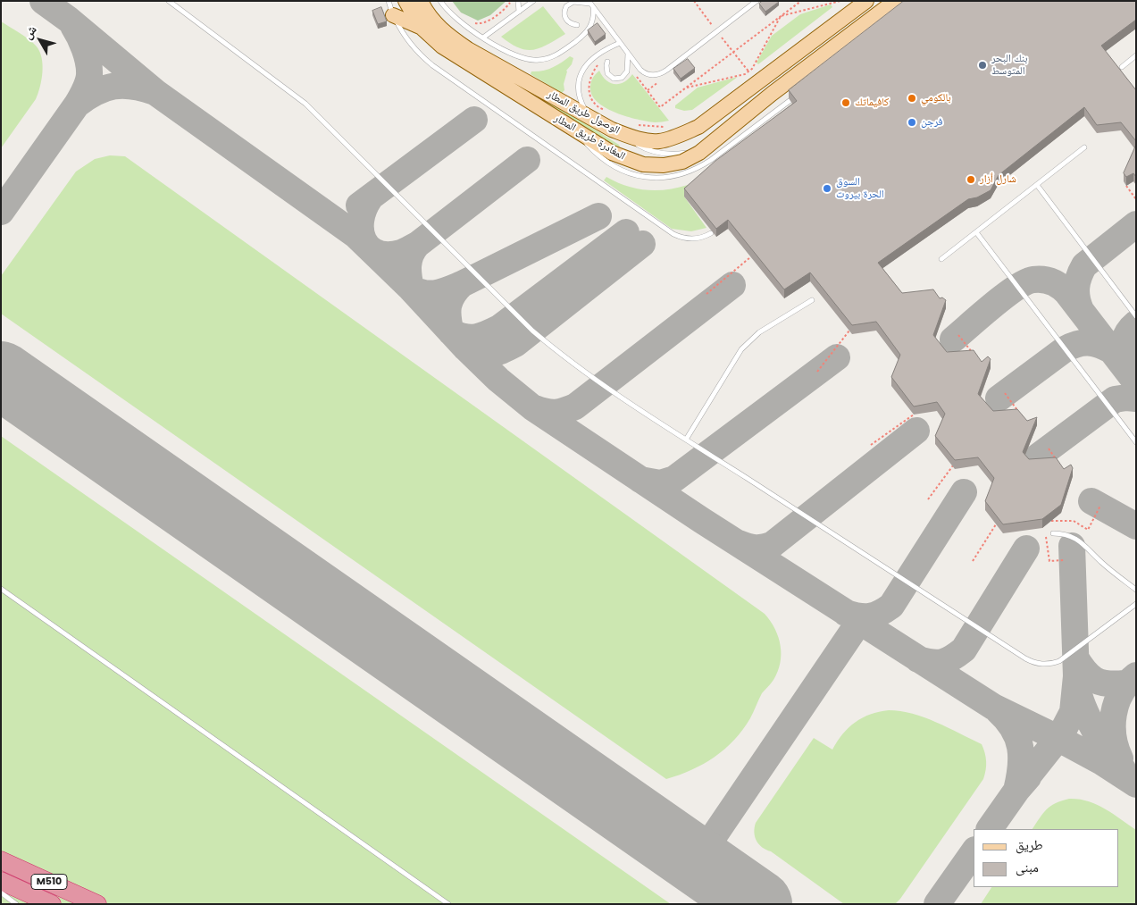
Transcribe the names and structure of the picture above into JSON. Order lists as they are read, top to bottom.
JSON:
{
  "streets": {
    "highway": ["M510"],
    "main road": ["الوصول طريق المطار", "المغادرة طريق المطار"]
  },
  "places": [
    "بنك البحر المتوسط",
    "بالكومي",
    "كافيماتك",
    "فرجن",
    "شارل أزار",
    "السوق الحرة بيروت"
  ],
  "legend": ["طريق", "مبنى"],
  "north": "top left"
}
